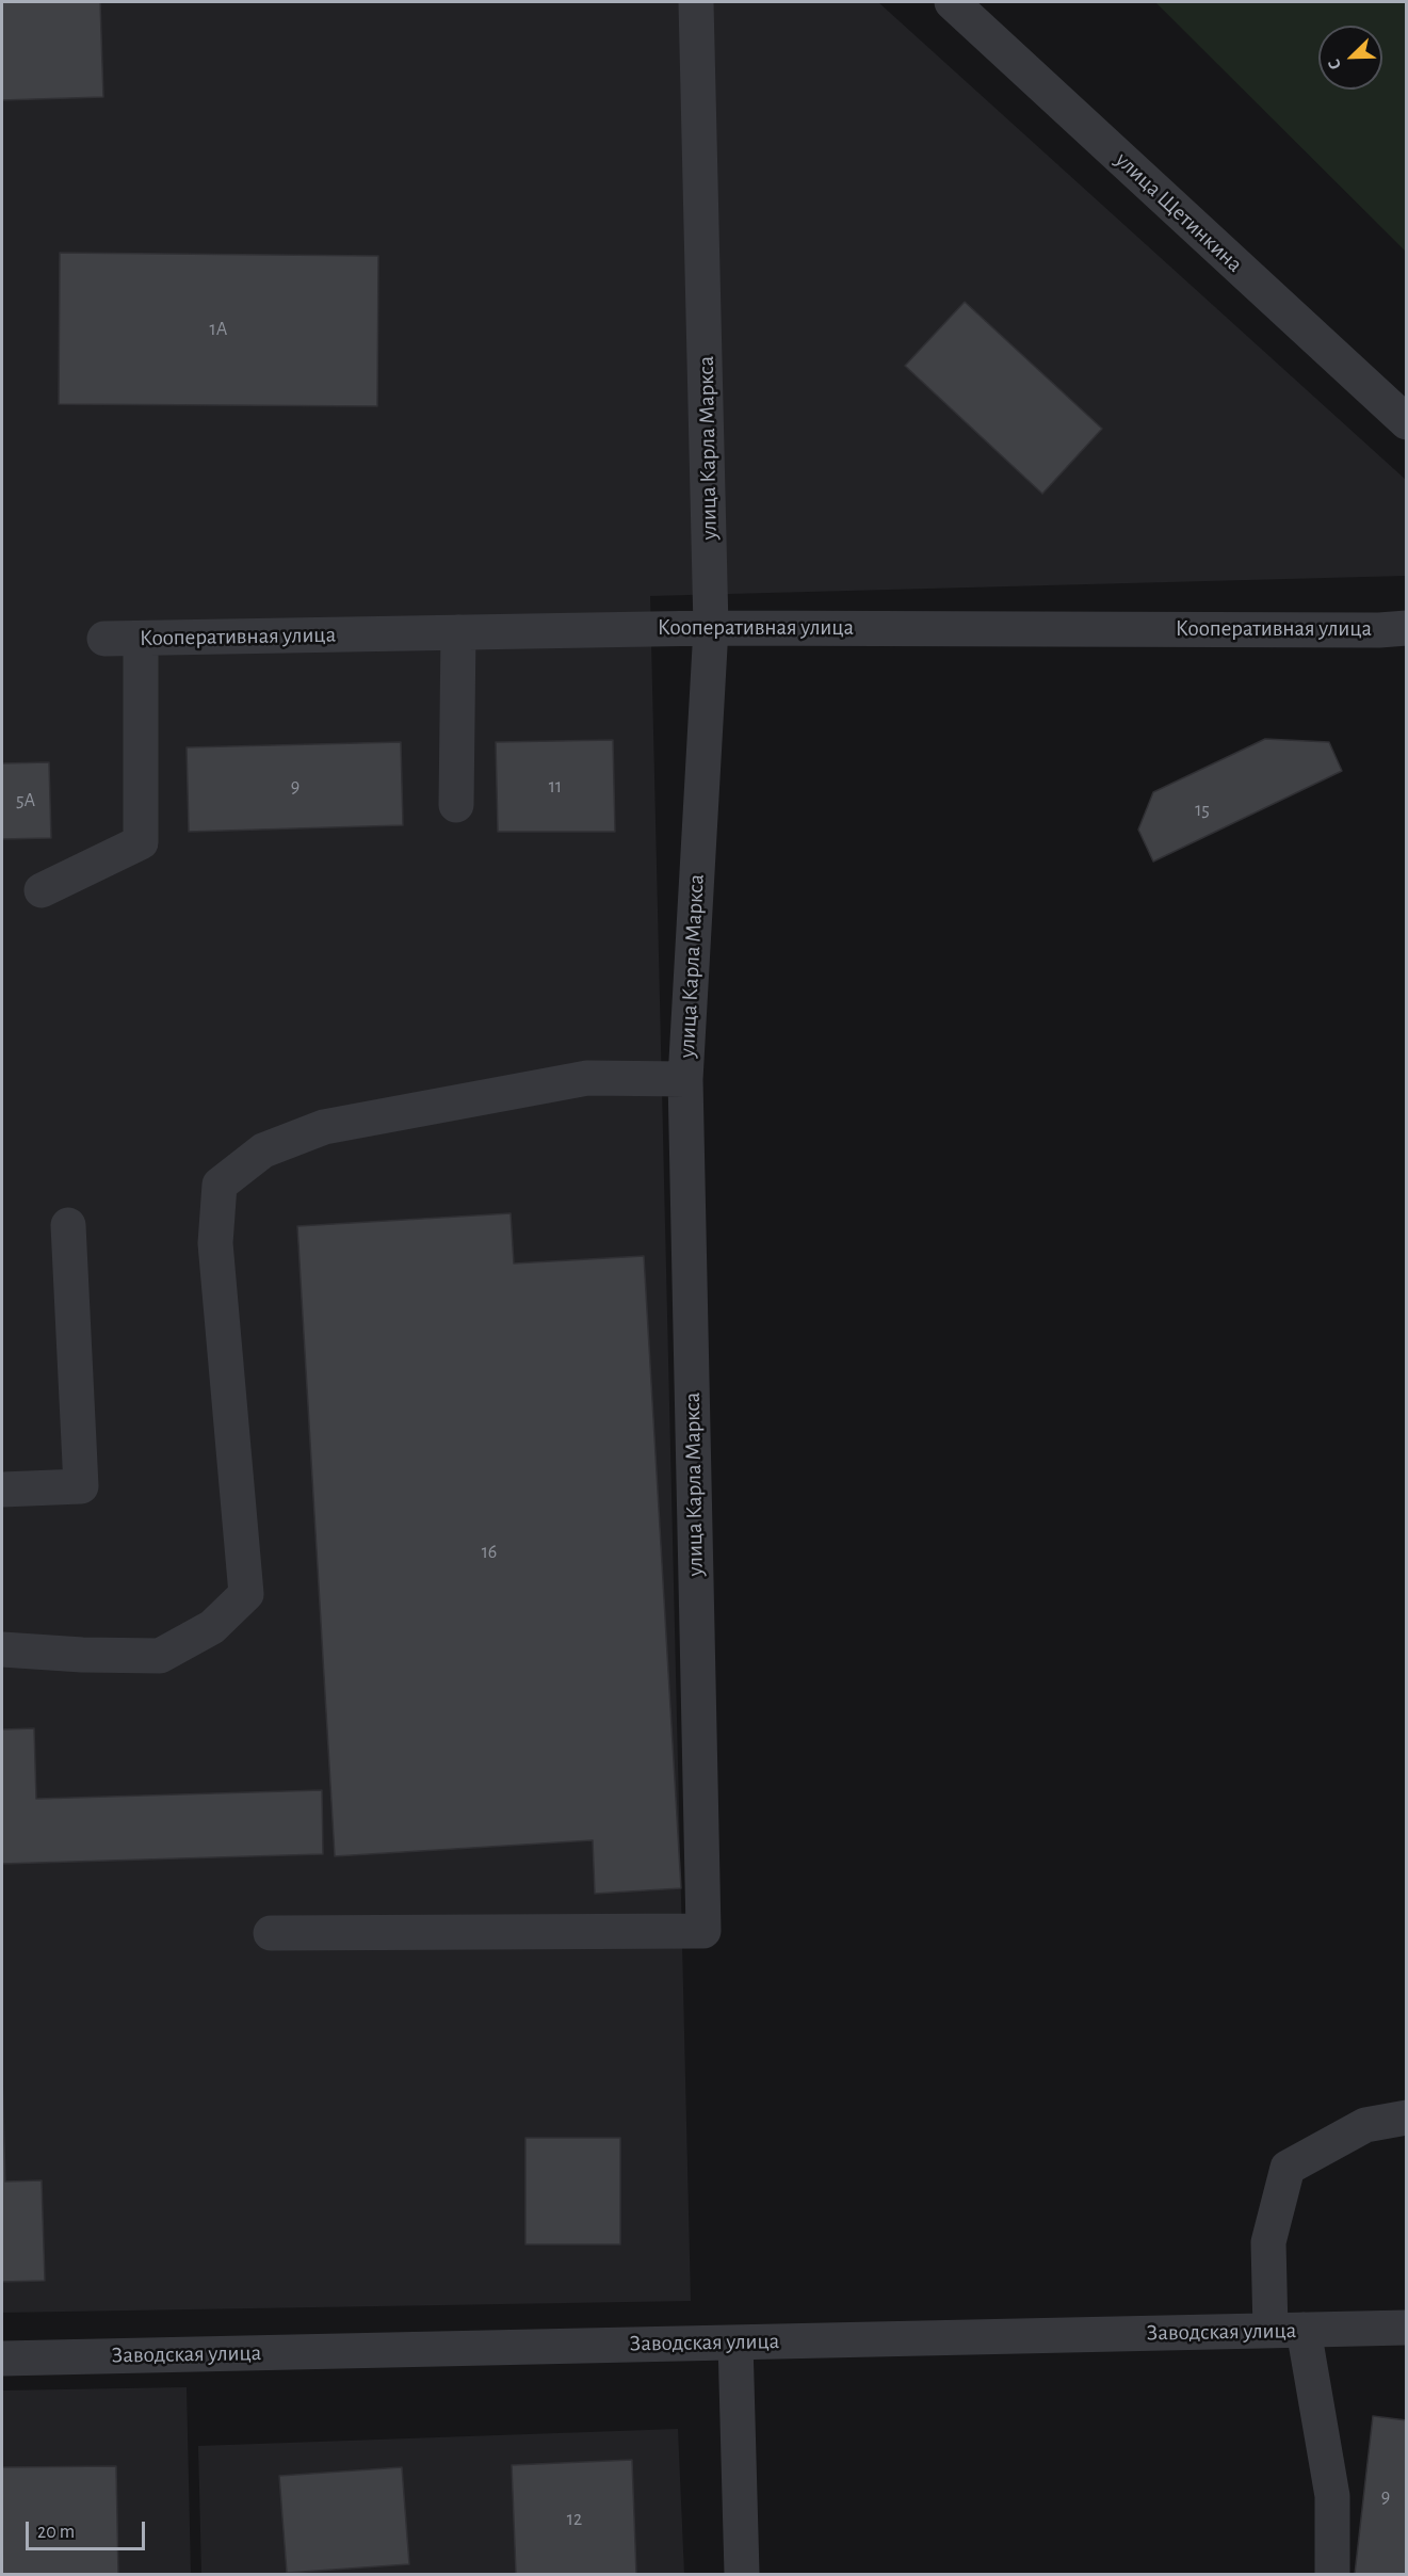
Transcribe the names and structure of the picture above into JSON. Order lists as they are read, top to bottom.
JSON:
{
  "streets": {
    "street": [
      "улица Щетинкина",
      "улица Карла Маркса",
      "Кооперативная улица",
      "Заводская улица"
    ]
  },
  "crossings": [
    ["улица Карла Маркса", "Кооперативная улица"]
  ],
  "house_numbers": [
    "1А",
    "9",
    "11",
    "5А",
    "15",
    "16",
    "9",
    "12"
  ],
  "scale_bar": "20 m",
  "north": "bottom left"
}
